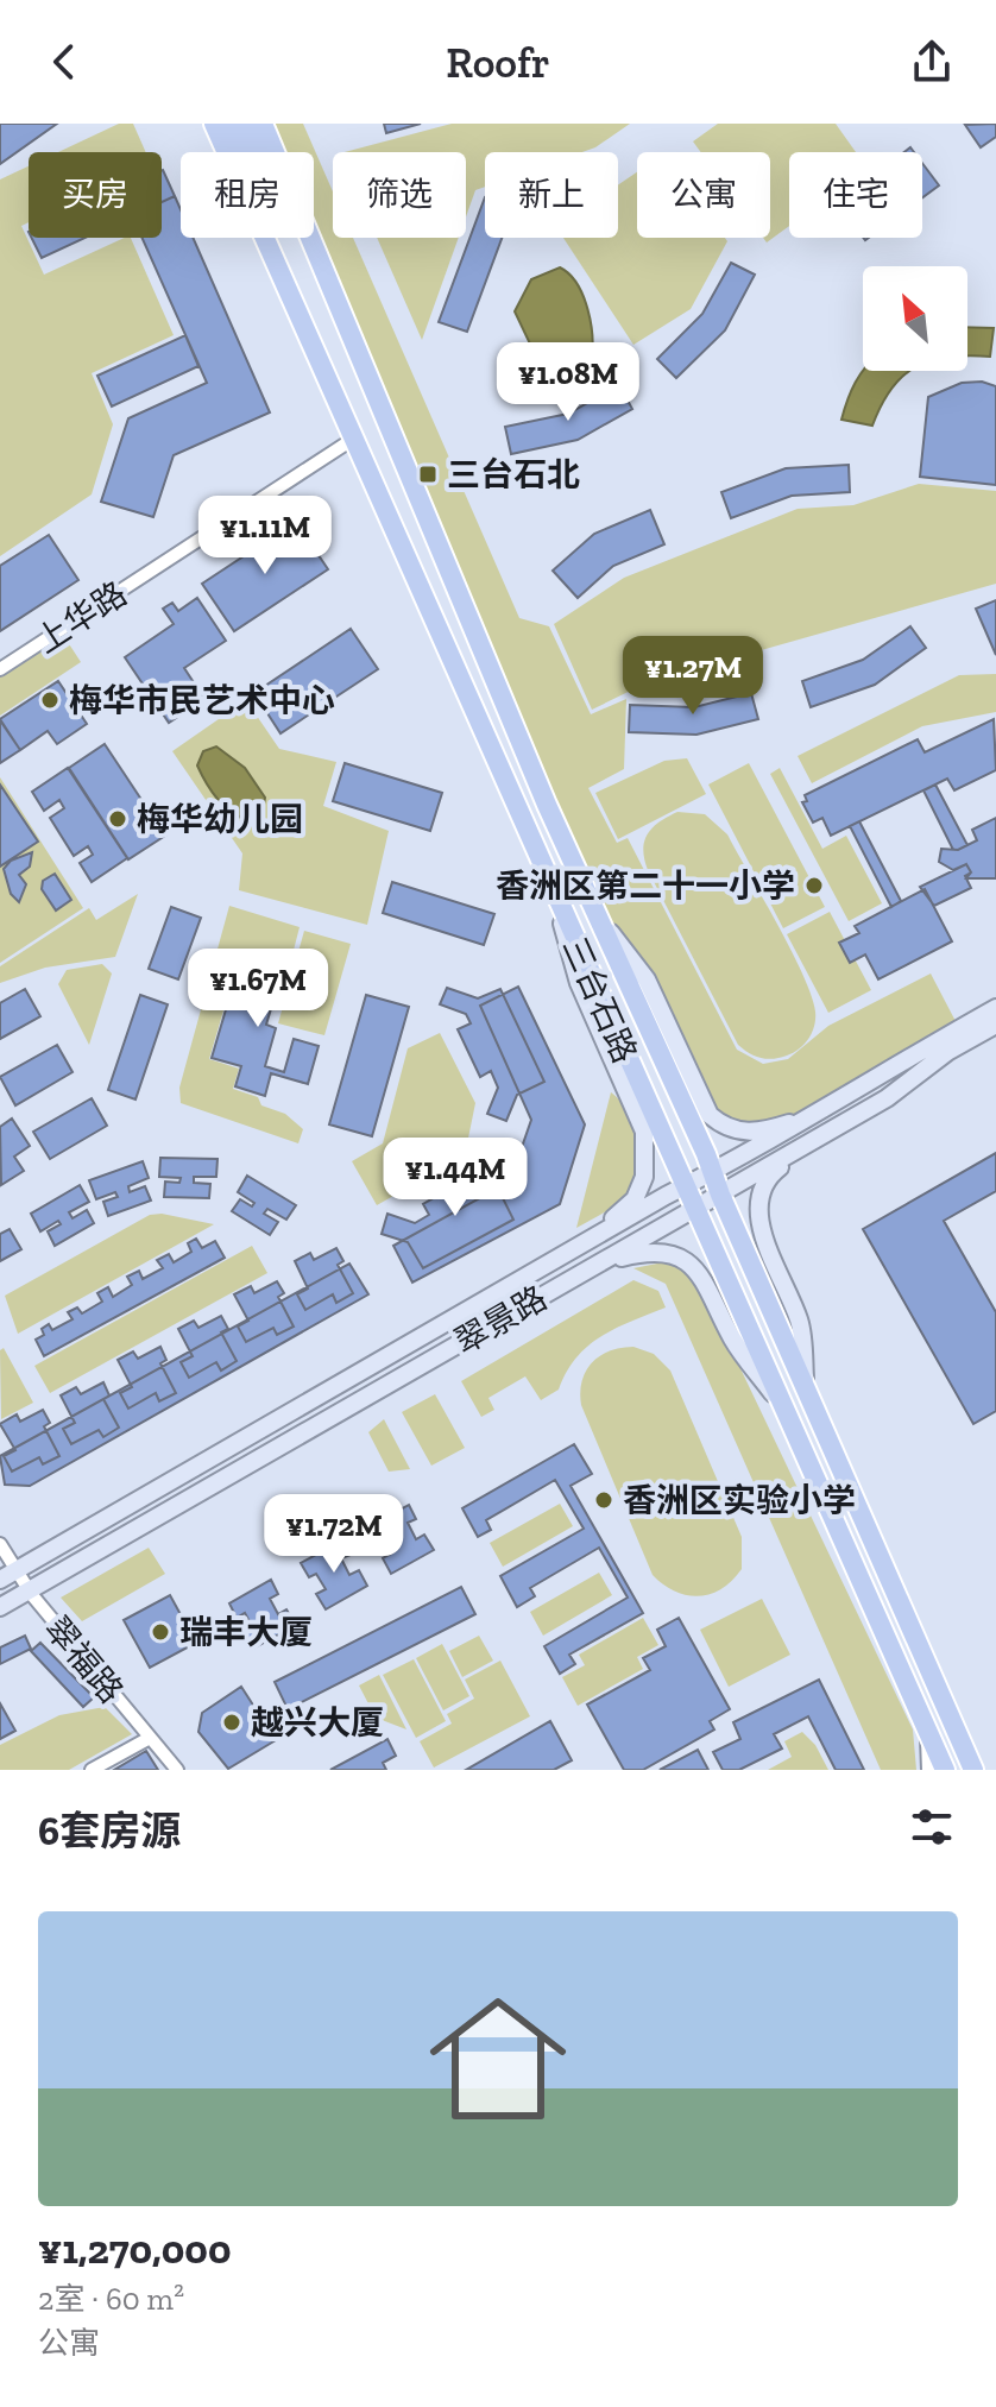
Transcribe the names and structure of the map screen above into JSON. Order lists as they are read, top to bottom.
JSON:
{
  "streets": {
    "main road": ["三台石路", "翠景路"],
    "street": ["上华路", "翠福路"]
  },
  "crossings": [
    ["上华路", "三台石路"],
    ["三台石路", "翠景路"],
    ["翠景路", "翠福路"]
  ],
  "places": {
    "transit": ["三台石北"],
    "other": [
      "梅华市民艺术中心",
      "梅华幼儿园",
      "香洲区第二十一小学",
      "香洲区实验小学",
      "瑞丰大厦",
      "越兴大厦"
    ]
  },
  "north": "top left",
  "page": {
    "header": "Roofr",
    "chip": [
      "买房",
      "租房",
      "筛选",
      "新上",
      "公寓",
      "住宅"
    ],
    "price": [
      "¥1.08M",
      "¥1.11M",
      "¥1.27M",
      "¥1.67M",
      "¥1.44M",
      "¥1.72M"
    ],
    "heading": "6套房源",
    "list": [
      {
        "name": "¥1,270,000",
        "note": "2室 · 60 m² · 公寓"
      }
    ]
  }
}
